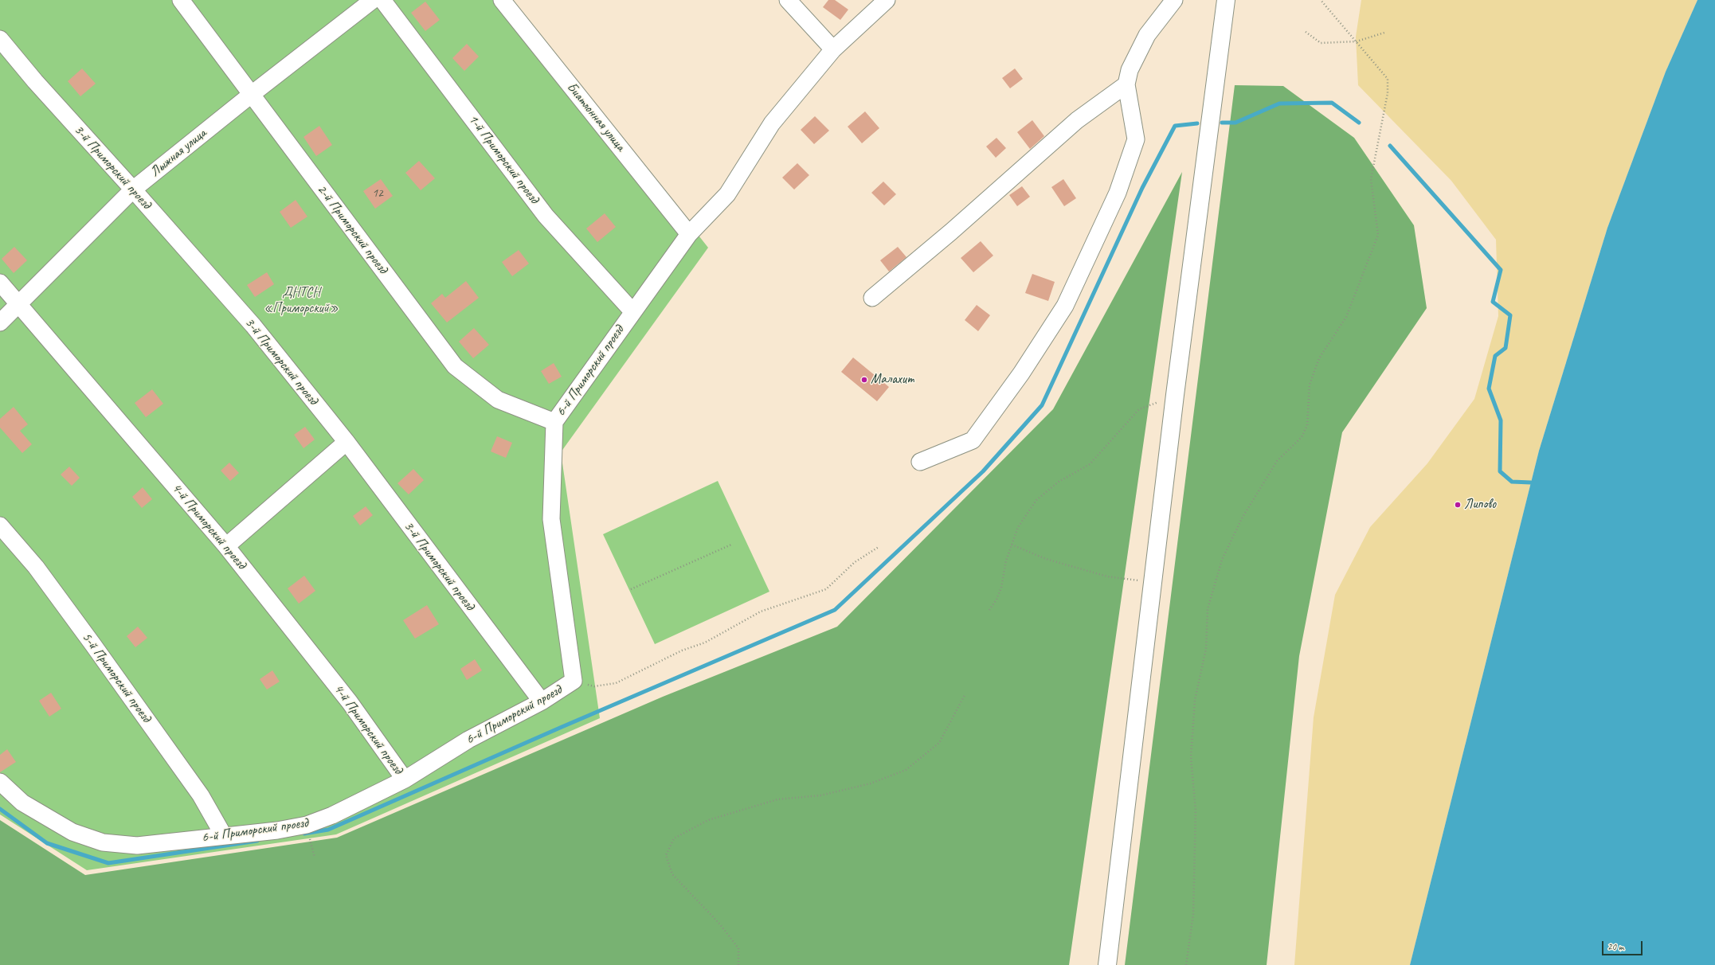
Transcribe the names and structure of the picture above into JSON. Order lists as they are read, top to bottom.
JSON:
{
  "streets": {
    "street": [
      "Биатлонная улица",
      "Лыжная улица",
      "1-й Приморский проезд",
      "3-й Приморский проезд",
      "2-й Приморский проезд",
      "6-й Приморский проезд",
      "4-й Приморский проезд",
      "5-й Приморский проезд"
    ]
  },
  "crossings": [
    ["Биатлонная улица", "6-й Приморский проезд"],
    ["Лыжная улица", "3-й Приморский проезд"],
    ["Лыжная улица", "2-й Приморский проезд"],
    ["Лыжная улица", "4-й Приморский проезд"],
    ["1-й Приморский проезд", "6-й Приморский проезд"],
    ["3-й Приморский проезд", "6-й Приморский проезд"],
    ["2-й Приморский проезд", "6-й Приморский проезд"],
    ["6-й Приморский проезд", "4-й Приморский проезд"],
    ["6-й Приморский проезд", "5-й Приморский проезд"]
  ],
  "parks": ["ДНТСН «Приморский»"],
  "places": ["Малахит", "Липово"],
  "house_numbers": ["12"],
  "scale_bar": "20 m"
}
